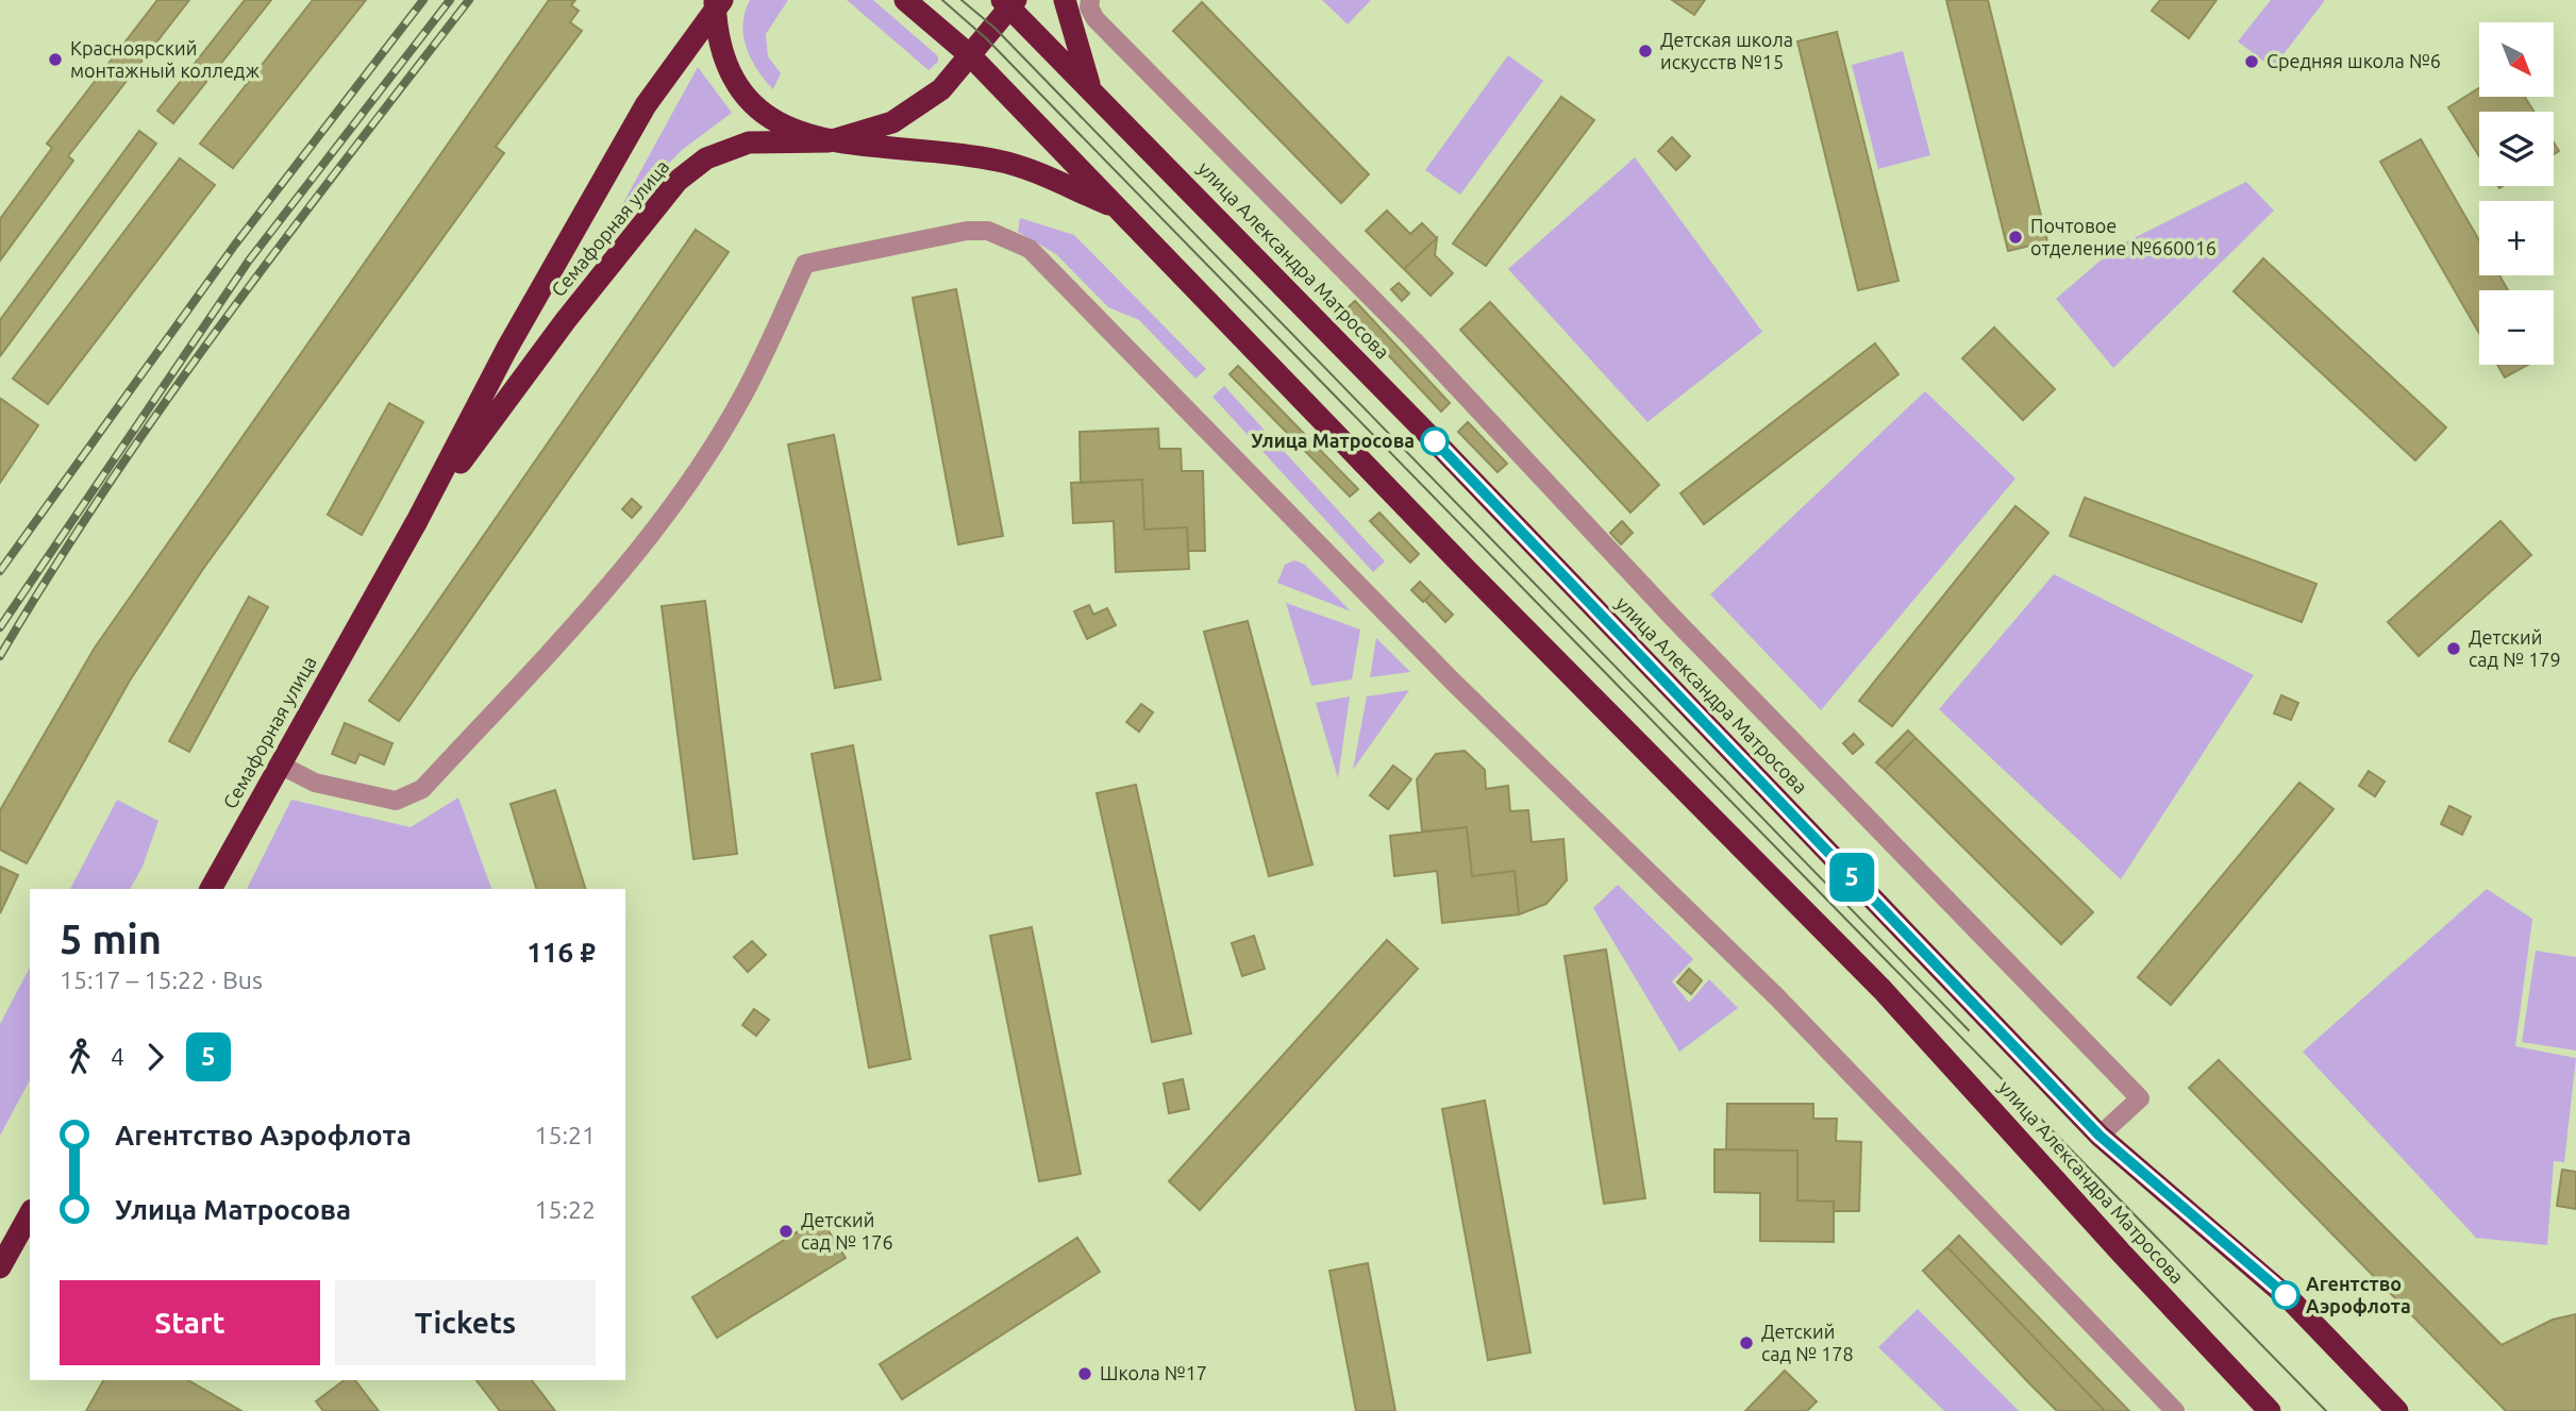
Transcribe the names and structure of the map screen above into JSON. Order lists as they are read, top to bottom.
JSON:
{
  "streets": {
    "highway": ["Семафорная улица", "улица Александра Матросова"]
  },
  "crossings": [
    ["Семафорная улица", "улица Александра Матросова"]
  ],
  "places": [
    "Детская школа искусств №15",
    "Красноярский монтажный колледж",
    "Средняя школа №6",
    "Почтовое отделение №660016",
    "Улица Матросова",
    "Детский сад № 179",
    "Детский сад № 176",
    "Агентство Аэрофлота",
    "Детский сад № 178",
    "Школа №17"
  ],
  "lines": ["bus line 5"],
  "north": "bottom right",
  "page": {
    "on_map": "5",
    "map_buttons": ["+", "−"],
    "heading": ["5 min", "15:17 – 15:22 · Bus", "116 ₽"],
    "legs": ["4", "5"],
    "list": [
      {
        "name": "Агентство Аэрофлота",
        "value": "15:21"
      },
      {
        "name": "Улица Матросова",
        "value": "15:22"
      }
    ],
    "buttons": ["Start", "Tickets"]
  }
}
